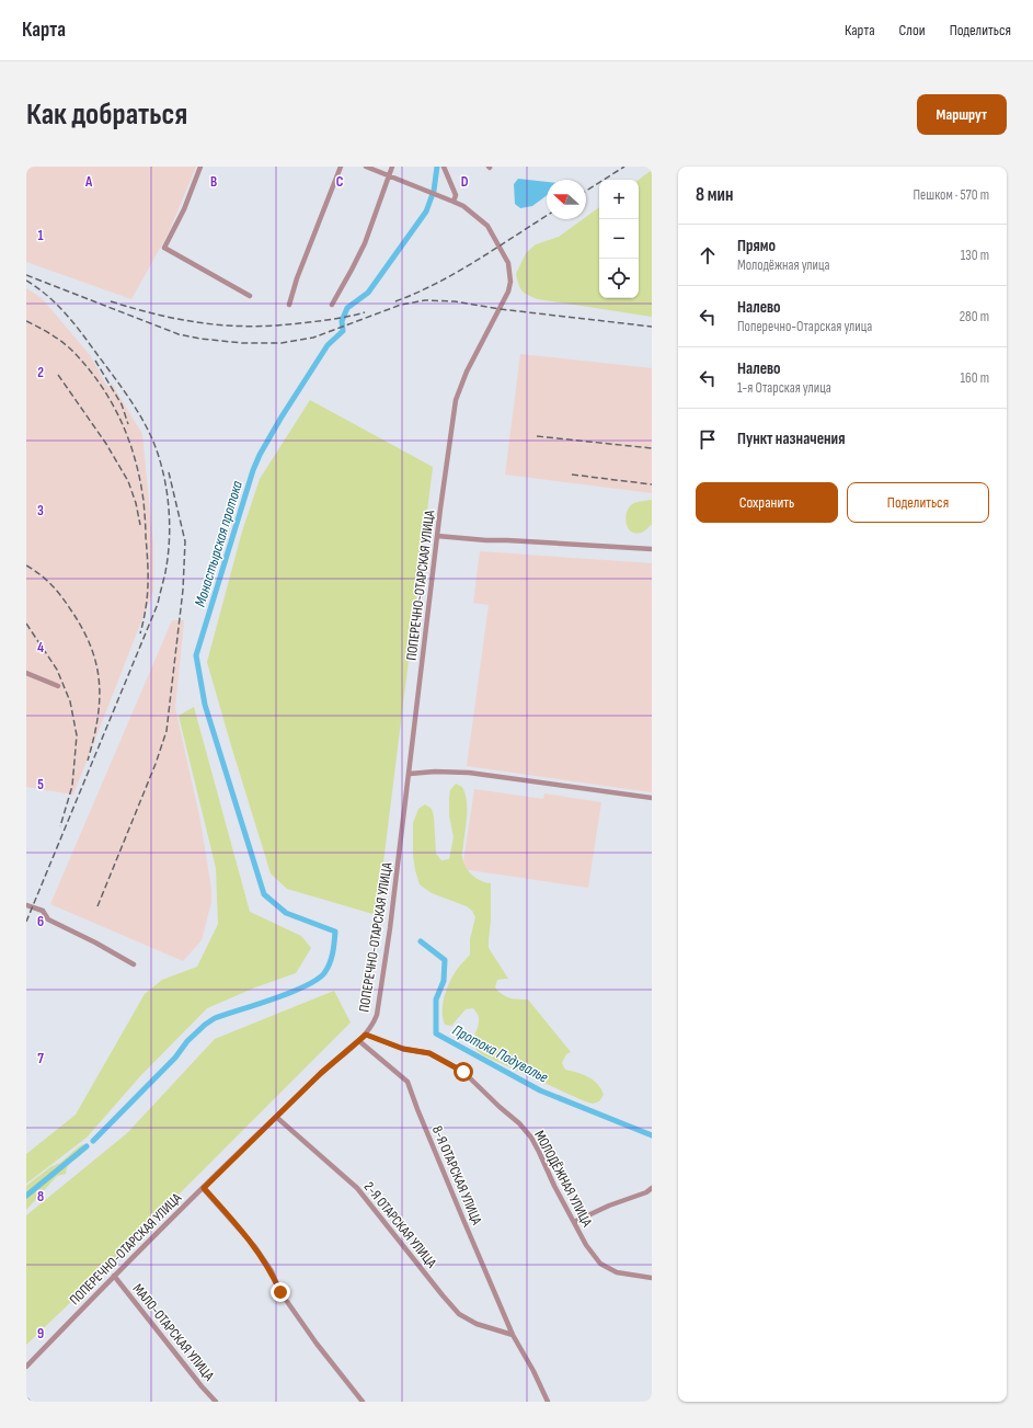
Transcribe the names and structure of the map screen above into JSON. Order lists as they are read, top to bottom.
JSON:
{
  "streets": {
    "street": [
      "ПОПЕРЕЧНО-ОТАРСКАЯ УЛИЦА",
      "8-Я ОТАРСКАЯ УЛИЦА",
      "МОЛОДЁЖНАЯ УЛИЦА",
      "2-Я ОТАРСКАЯ УЛИЦА",
      "МАЛО-ОТАРСКАЯ УЛИЦА"
    ]
  },
  "crossings": [
    ["ПОПЕРЕЧНО-ОТАРСКАЯ УЛИЦА", "8-Я ОТАРСКАЯ УЛИЦА"],
    ["ПОПЕРЕЧНО-ОТАРСКАЯ УЛИЦА", "МОЛОДЁЖНАЯ УЛИЦА"],
    ["ПОПЕРЕЧНО-ОТАРСКАЯ УЛИЦА", "2-Я ОТАРСКАЯ УЛИЦА"],
    ["ПОПЕРЕЧНО-ОТАРСКАЯ УЛИЦА", "МАЛО-ОТАРСКАЯ УЛИЦА"],
    ["8-Я ОТАРСКАЯ УЛИЦА", "2-Я ОТАРСКАЯ УЛИЦА"]
  ],
  "water": ["Монастырская протока", "Протока Подувалье"],
  "north": "left",
  "page": {
    "header": "Карта",
    "nav": ["Карта", "Слои", "Поделиться"],
    "buttons": [
      "Маршрут",
      ["Сохранить", "Поделиться"]
    ],
    "title": "Как добраться",
    "heading": ["8 мин", "Пешком · 570 m"],
    "map_buttons": ["+", "−"],
    "list": [
      ["Прямо", "Молодёжная улица", "130 m"],
      ["Налево", "Поперечно-Отарская улица", "280 m"],
      ["Налево", "1-я Отарская улица", "160 m"],
      "Пункт назначения"
    ]
  },
  "grid": {
    "columns": [
      "A",
      "B",
      "C",
      "D"
    ],
    "rows": [
      "1",
      "2",
      "3",
      "4",
      "5",
      "6",
      "7",
      "8",
      "9"
    ]
  }
}
